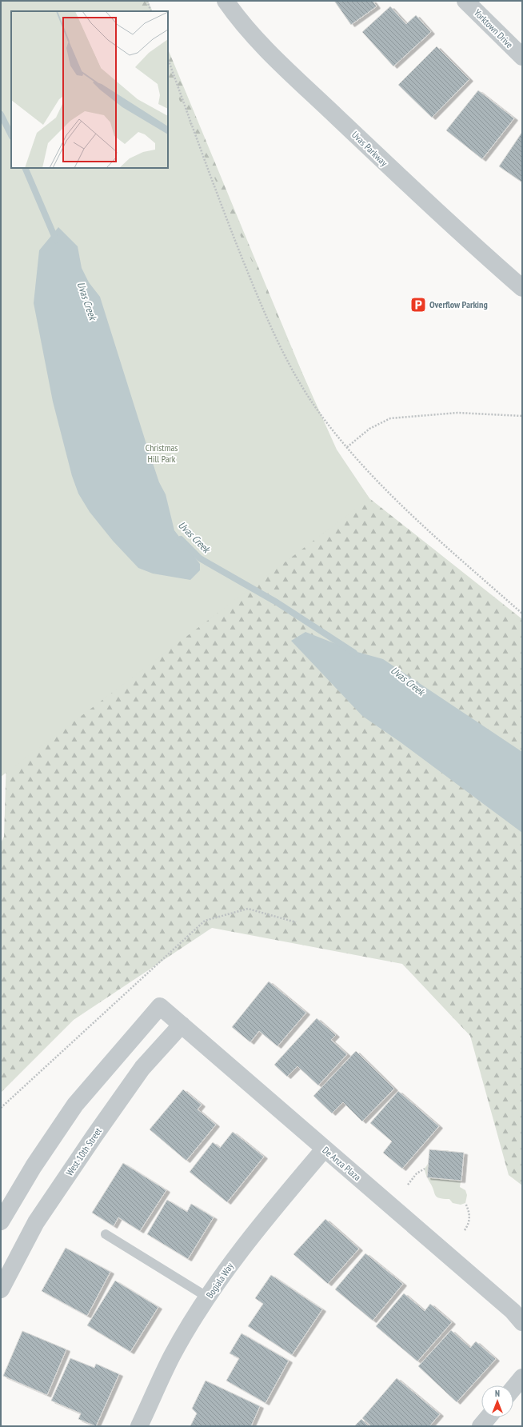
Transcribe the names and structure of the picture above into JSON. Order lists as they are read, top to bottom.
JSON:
{
  "streets": {
    "street": [
      "Yorktown Drive",
      "Uvas Parkway",
      "West 10th Street",
      "De Anza Plaza",
      "Bogiala Way"
    ]
  },
  "crossings": [
    ["West 10th Street", "De Anza Plaza"],
    ["De Anza Plaza", "Bogiala Way"]
  ],
  "water": ["Uvas Creek"],
  "parks": ["Christmas Hill Park"],
  "places": {
    "parking": ["Overflow Parking"]
  },
  "north": "top"
}
